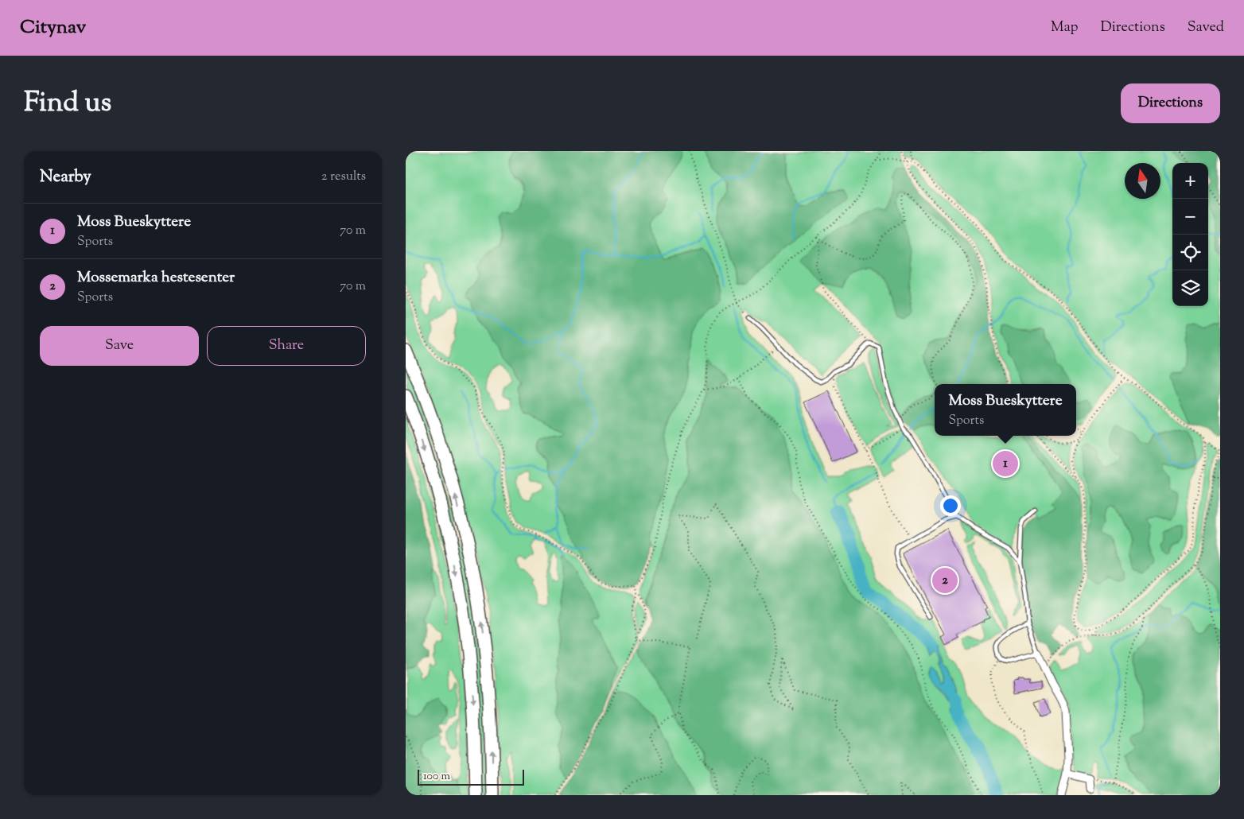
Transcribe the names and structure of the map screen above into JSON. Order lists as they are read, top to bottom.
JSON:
{
  "scale_bar": "100 m",
  "north": "top",
  "page": {
    "header": "Citynav",
    "nav": ["Map", "Directions", "Saved"],
    "title": "Find us",
    "buttons": [
      "Directions",
      ["Save", "Share"]
    ],
    "heading": ["Nearby", "2 results"],
    "map_buttons": ["+", "−"],
    "list": [
      {
        "mark": "1",
        "name": "Moss Bueskyttere",
        "note": "Sports",
        "value": "70 m"
      },
      {
        "mark": "2",
        "name": "Mossemarka hestesenter",
        "note": "Sports",
        "value": "70 m"
      }
    ],
    "popup": ["Moss Bueskyttere", "Sports"],
    "pins": ["1", "2"],
    "scale": "100 m"
  }
}
